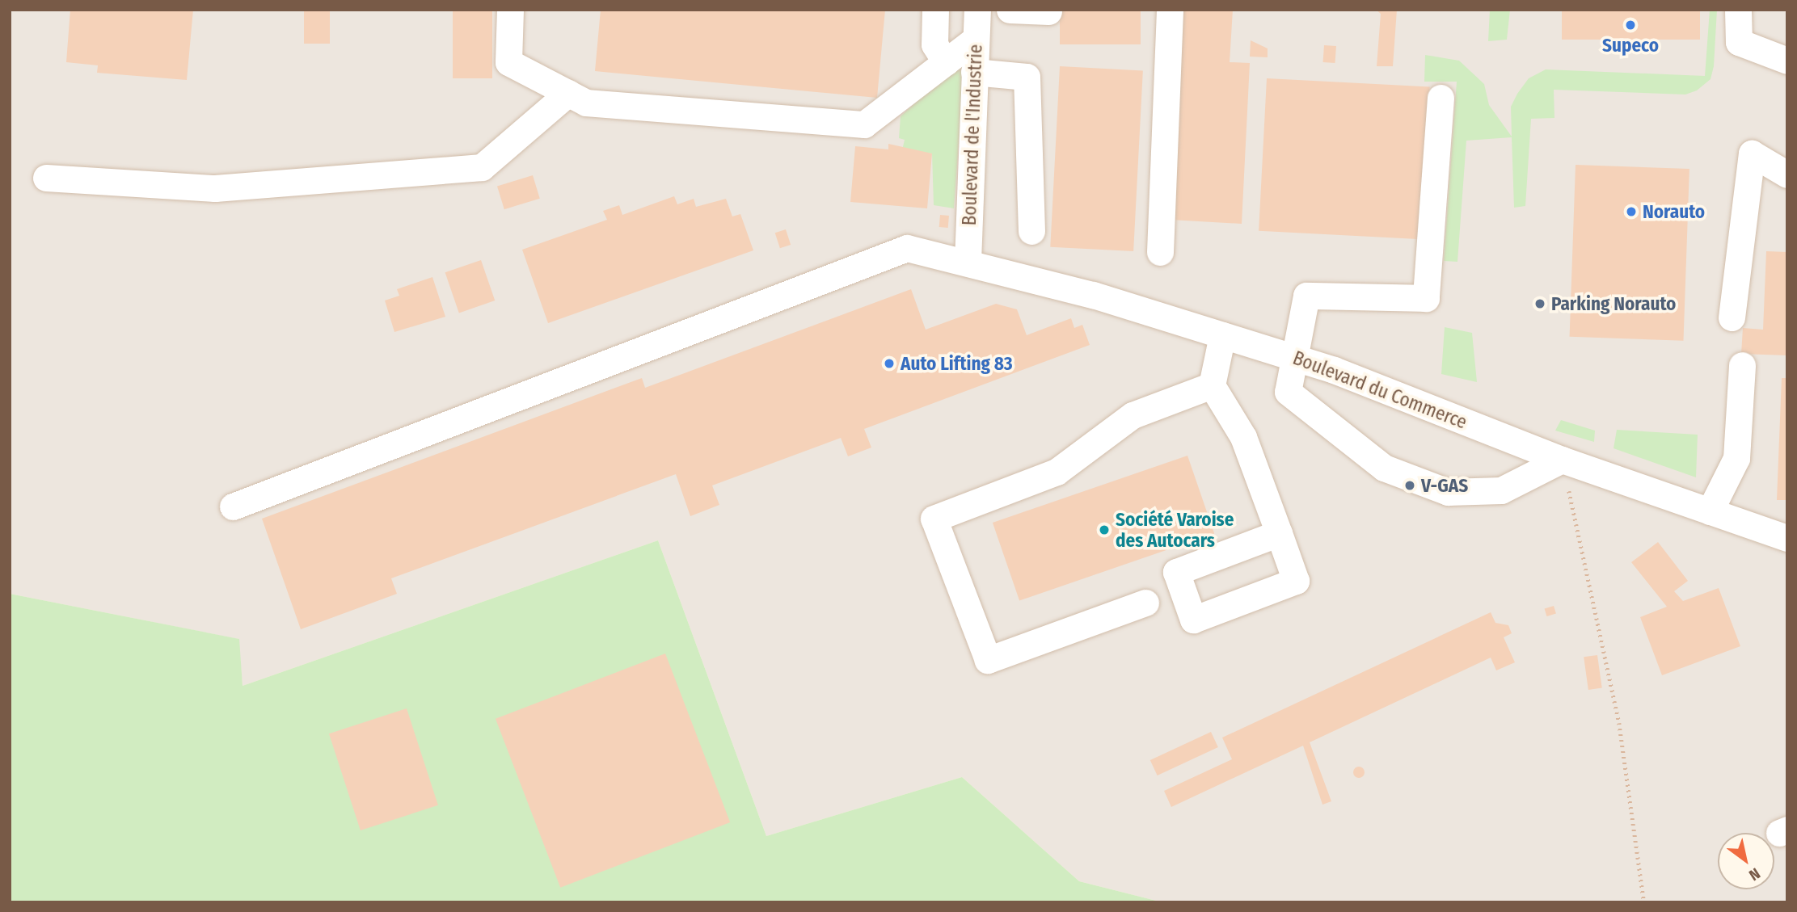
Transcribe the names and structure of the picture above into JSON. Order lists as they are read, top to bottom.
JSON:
{
  "streets": {
    "street": ["Boulevard de l'Industrie", "Boulevard du Commerce"]
  },
  "crossings": [
    ["Boulevard de l'Industrie", "Boulevard du Commerce"]
  ],
  "places": [
    "Supeco",
    "Norauto",
    "Parking Norauto",
    "Auto Lifting 83",
    "V-GAS",
    "Société Varoise des Autocars"
  ],
  "north": "bottom right"
}
